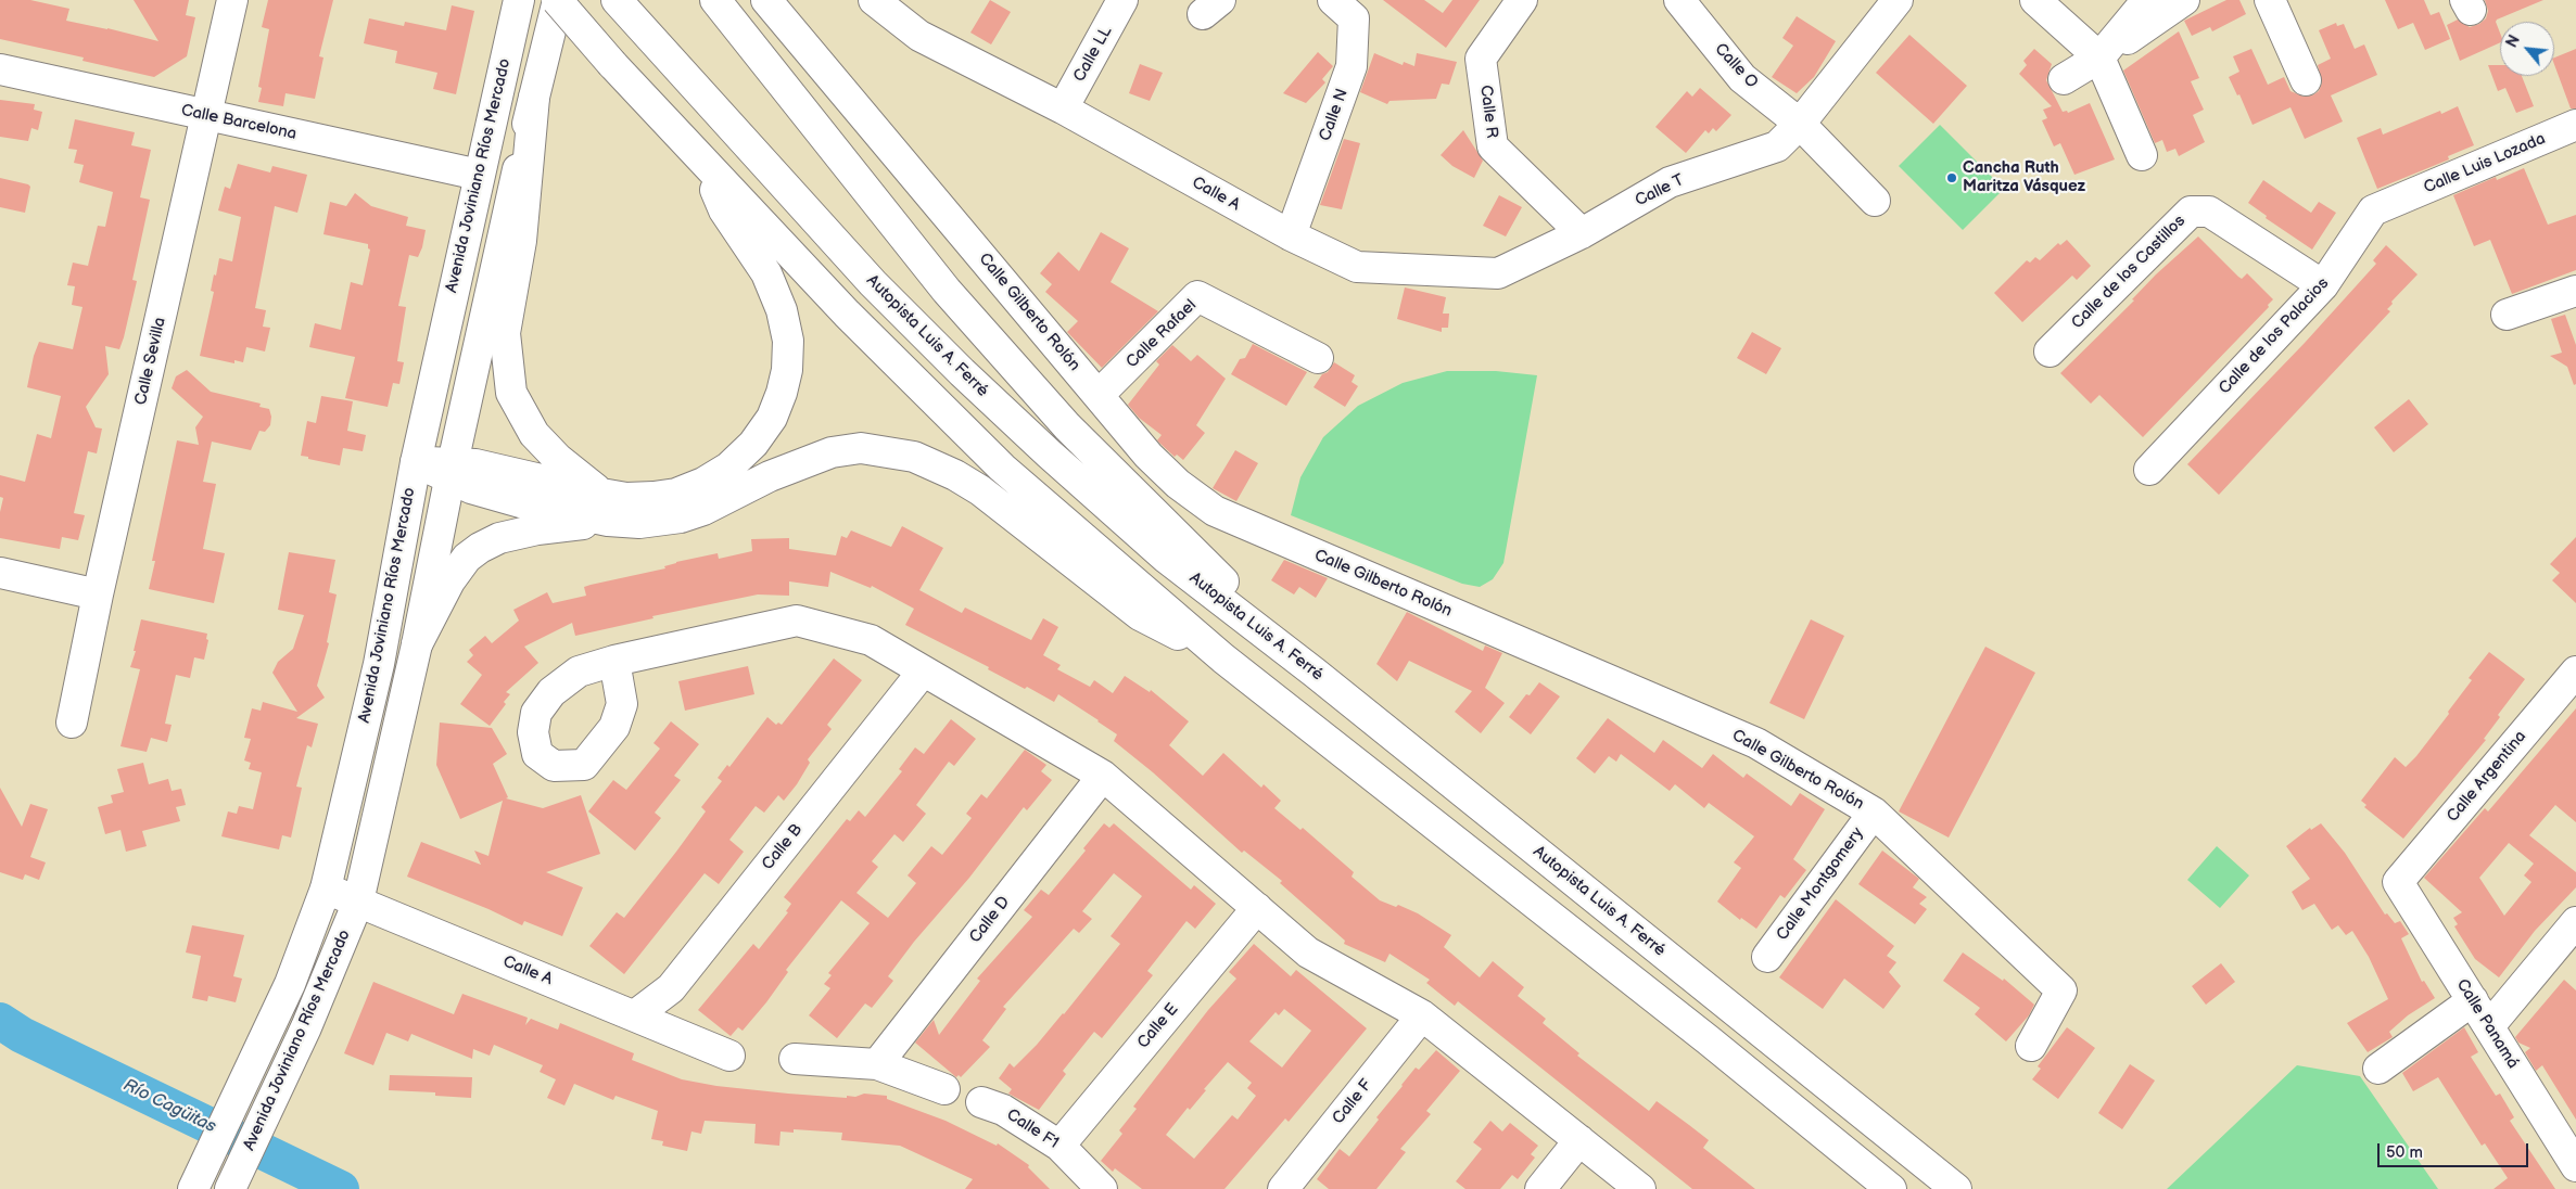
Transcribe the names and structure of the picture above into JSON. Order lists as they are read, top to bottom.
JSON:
{
  "streets": {
    "main road": [
      "Calle LL",
      "Calle O",
      "Calle R",
      "Calle N",
      "Calle Barcelona",
      "Calle Luis Lozada",
      "Avenida Joviniano Ríos Mercado",
      "Calle T",
      "Calle A",
      "Calle de los Castillos",
      "Calle Gilberto Rolón",
      "Calle Rafael",
      "Autopista Luis A. Ferré",
      "Calle de los Palacios",
      "Calle Sevilla",
      "Calle Argentina",
      "Calle B",
      "Calle Montgomery",
      "Calle D",
      "Calle Panamá",
      "Calle E",
      "Calle F",
      "Calle F1"
    ]
  },
  "crossings": [
    ["Calle LL", "Calle A"],
    ["Calle O", "Calle T"],
    ["Calle R", "Calle T"],
    ["Calle R", "Calle A"],
    ["Calle N", "Calle A"],
    ["Calle Barcelona", "Avenida Joviniano Ríos Mercado"],
    ["Calle Barcelona", "Calle Sevilla"],
    ["Calle Luis Lozada", "Calle de los Palacios"],
    ["Avenida Joviniano Ríos Mercado", "Calle A"],
    ["Calle T", "Calle A"],
    ["Calle A", "Calle B"],
    ["Calle de los Castillos", "Calle de los Palacios"],
    ["Calle Gilberto Rolón", "Calle Rafael"],
    ["Calle Gilberto Rolón", "Calle Montgomery"],
    ["Calle Argentina", "Calle Panamá"],
    ["Calle E", "Calle F1"]
  ],
  "water": ["Río Cagüitas"],
  "places": ["Cancha Ruth Maritza Vásquez"],
  "scale_bar": "50 m",
  "north": "top left"
}
